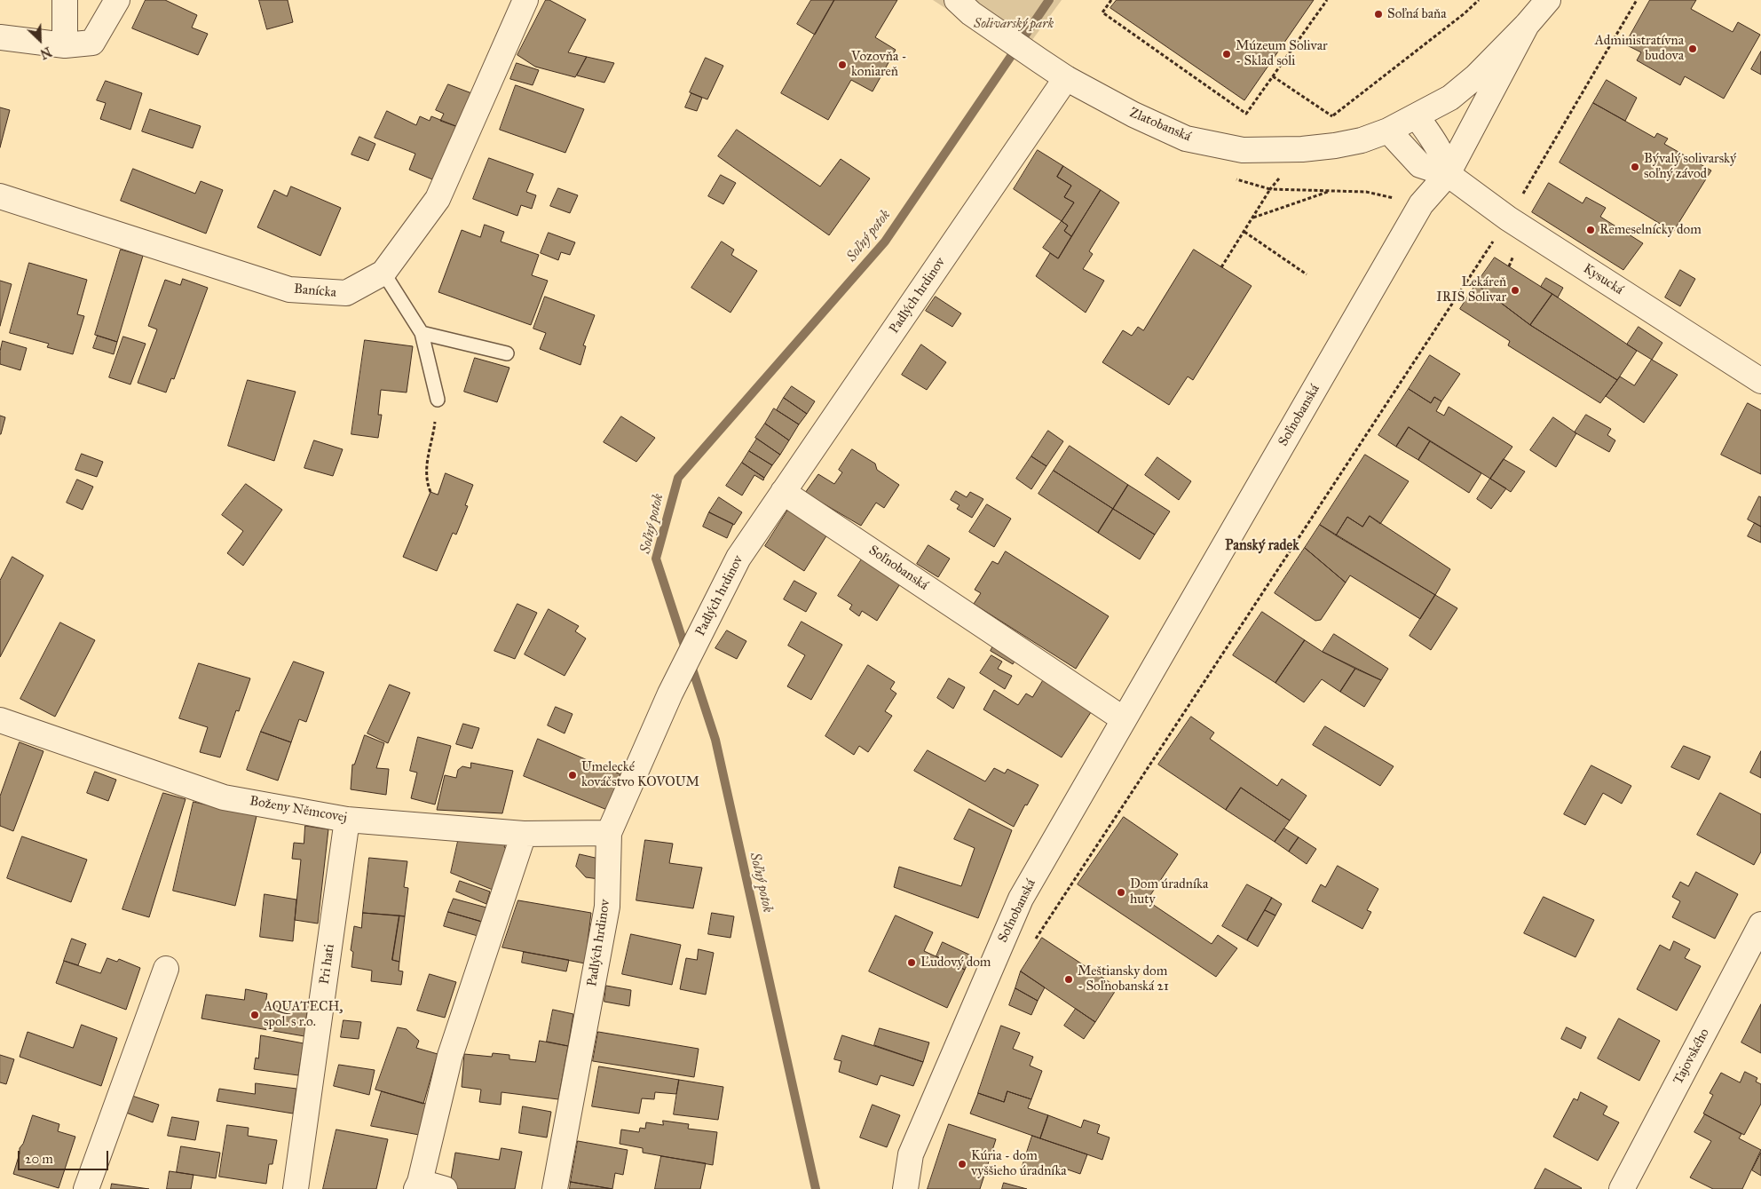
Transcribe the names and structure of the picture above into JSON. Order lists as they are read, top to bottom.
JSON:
{
  "streets": {
    "street": [
      "Zlatobanská",
      "Kysucká",
      "Banícka",
      "Padlých hrdinov",
      "Soľnobanská",
      "Boženy Němcovej",
      "Pri hati",
      "Tajovského"
    ]
  },
  "crossings": [
    ["Zlatobanská", "Kysucká"],
    ["Zlatobanská", "Padlých hrdinov"],
    ["Zlatobanská", "Soľnobanská"],
    ["Kysucká", "Soľnobanská"],
    ["Padlých hrdinov", "Soľnobanská"],
    ["Padlých hrdinov", "Boženy Němcovej"],
    ["Boženy Němcovej", "Pri hati"]
  ],
  "districts": ["Panský radek"],
  "water": ["Soľný potok"],
  "parks": ["Solivarský park"],
  "places": [
    "Soľná baňa",
    "Administratívna budova",
    "Múzeum Solivar - Sklad soli",
    "Vozovňa - koniareň",
    "Bývalý solivarský soľný závod",
    "Remeselnícky dom",
    "Lekáreň IRIS Solivar",
    "Umelecké kováčstvo KOVOUM",
    "Dom úradníka huty",
    "Ľudový dom",
    "Meštiansky dom - Soľnobanská 21",
    "AQUATECH, spol. s r.o.",
    "Kúria - dom vyššieho úradníka"
  ],
  "scale_bar": "20 m",
  "north": "bottom right"
}
